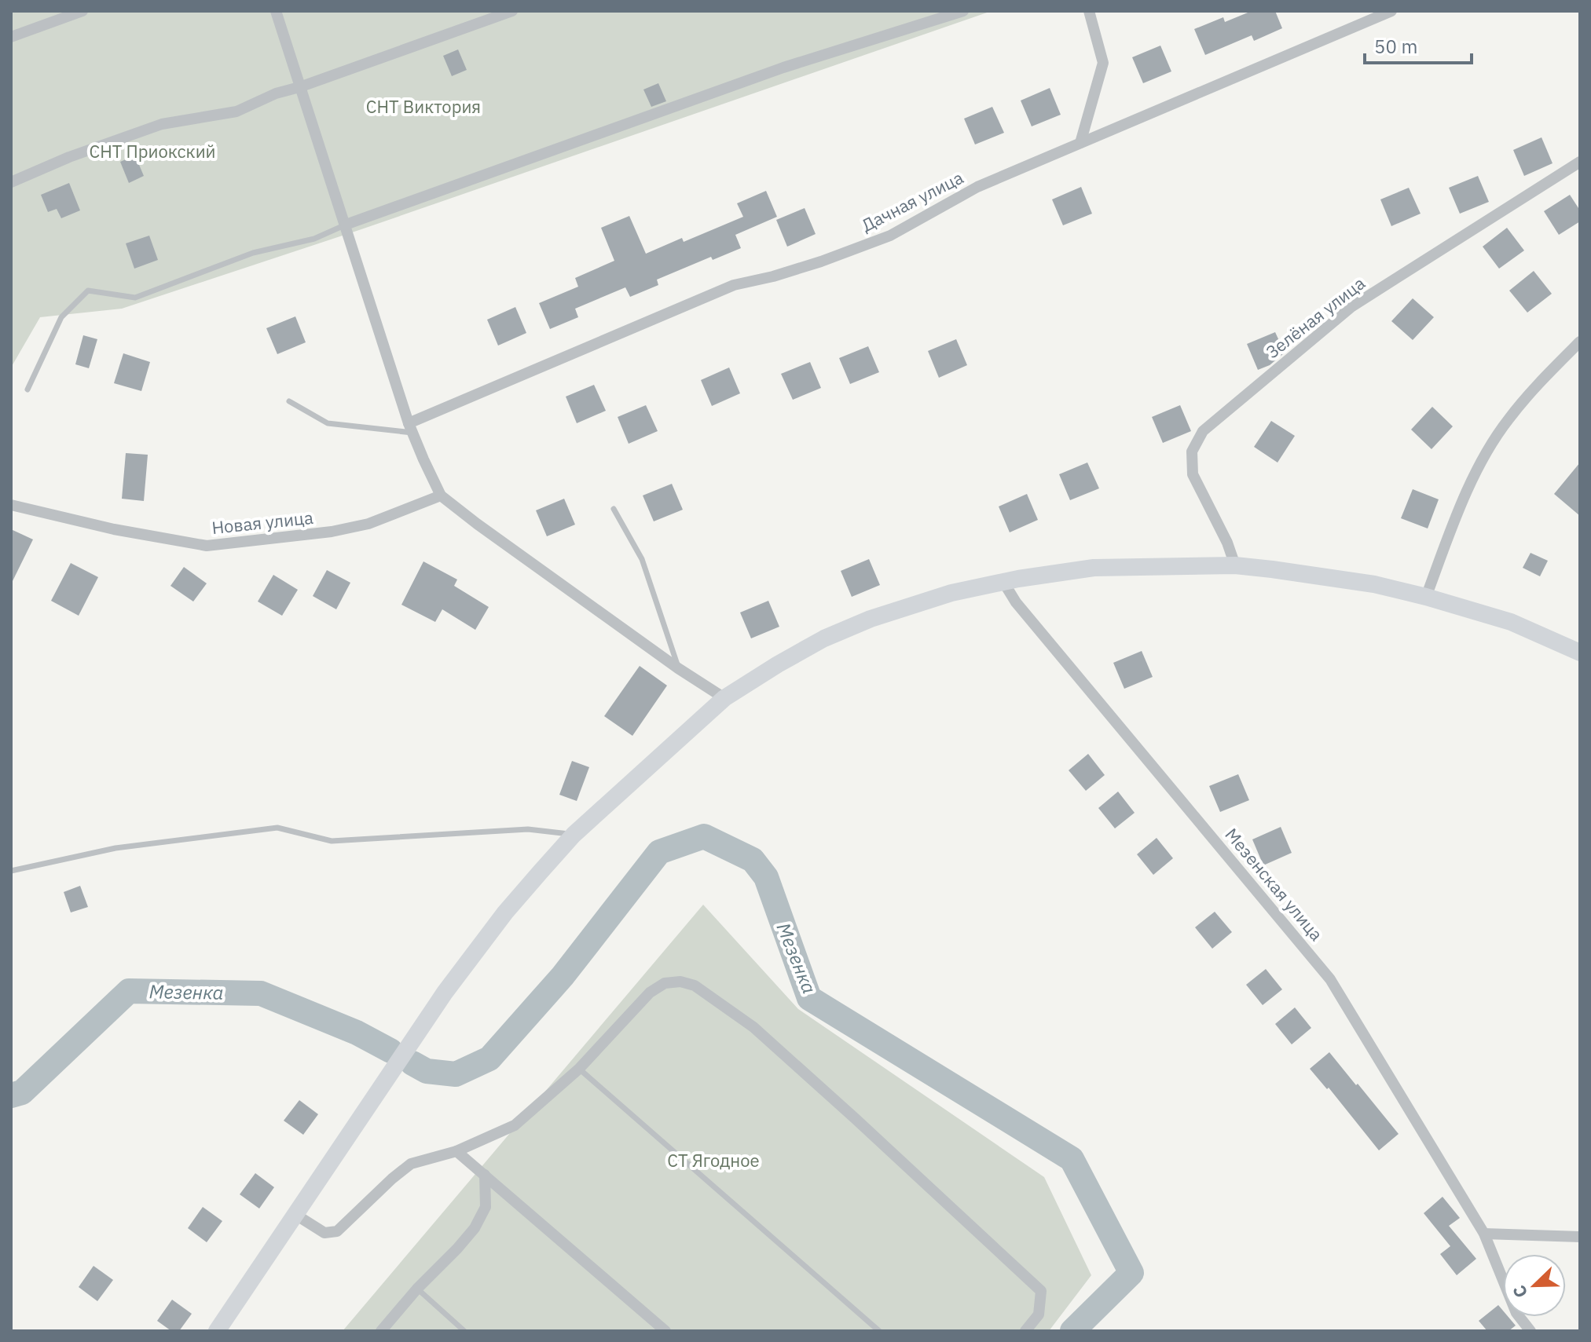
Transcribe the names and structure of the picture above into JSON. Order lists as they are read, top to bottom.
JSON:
{
  "streets": {
    "street": [
      "Дачная улица",
      "Зелёная улица",
      "Новая улица",
      "Мезенская улица"
    ]
  },
  "water": ["Мезенка"],
  "parks": ["СНТ Виктория", "СНТ Приокский", "СТ Ягодное"],
  "scale_bar": "50 m",
  "north": "bottom left"
}
